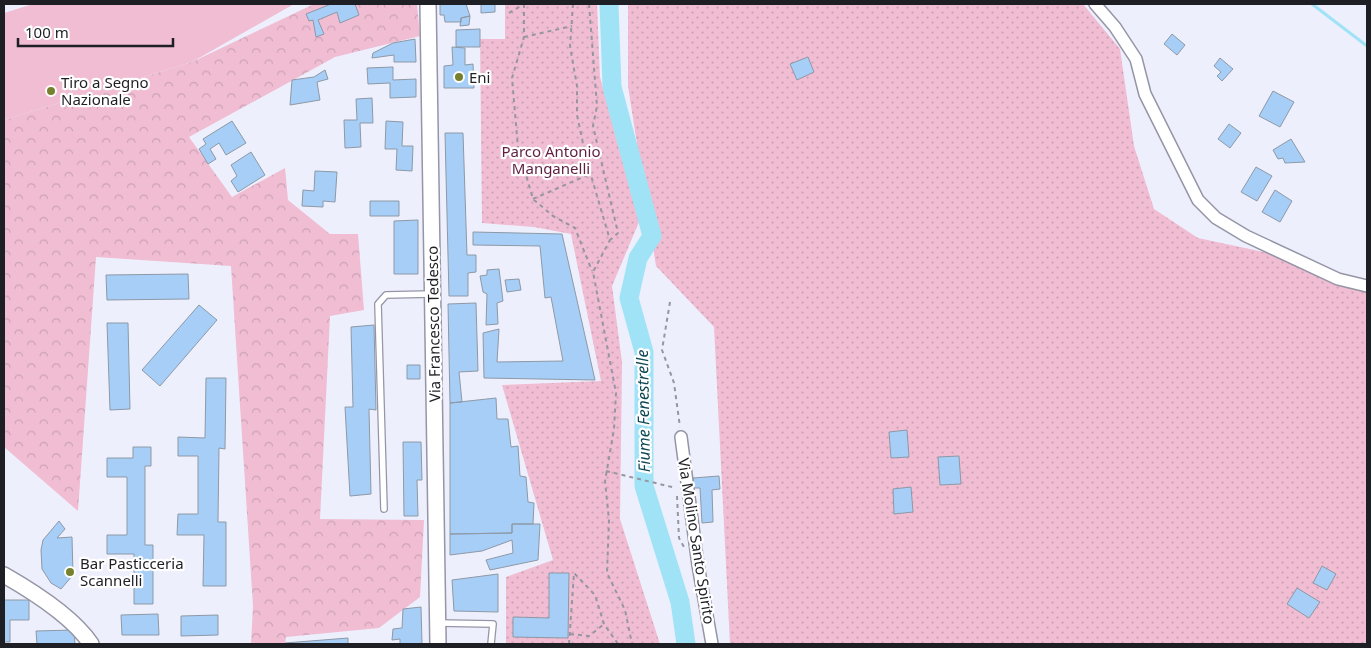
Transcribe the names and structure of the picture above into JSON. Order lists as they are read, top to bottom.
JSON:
{
  "streets": {
    "street": ["Via Francesco Tedesco", "Via Molino Santo Spirito"]
  },
  "water": ["Fiume Fenestrelle"],
  "parks": ["Parco Antonio Manganelli"],
  "places": ["Eni", "Tiro a Segno Nazionale", "Bar Pasticceria Scannelli"],
  "scale_bar": "100 m"
}
